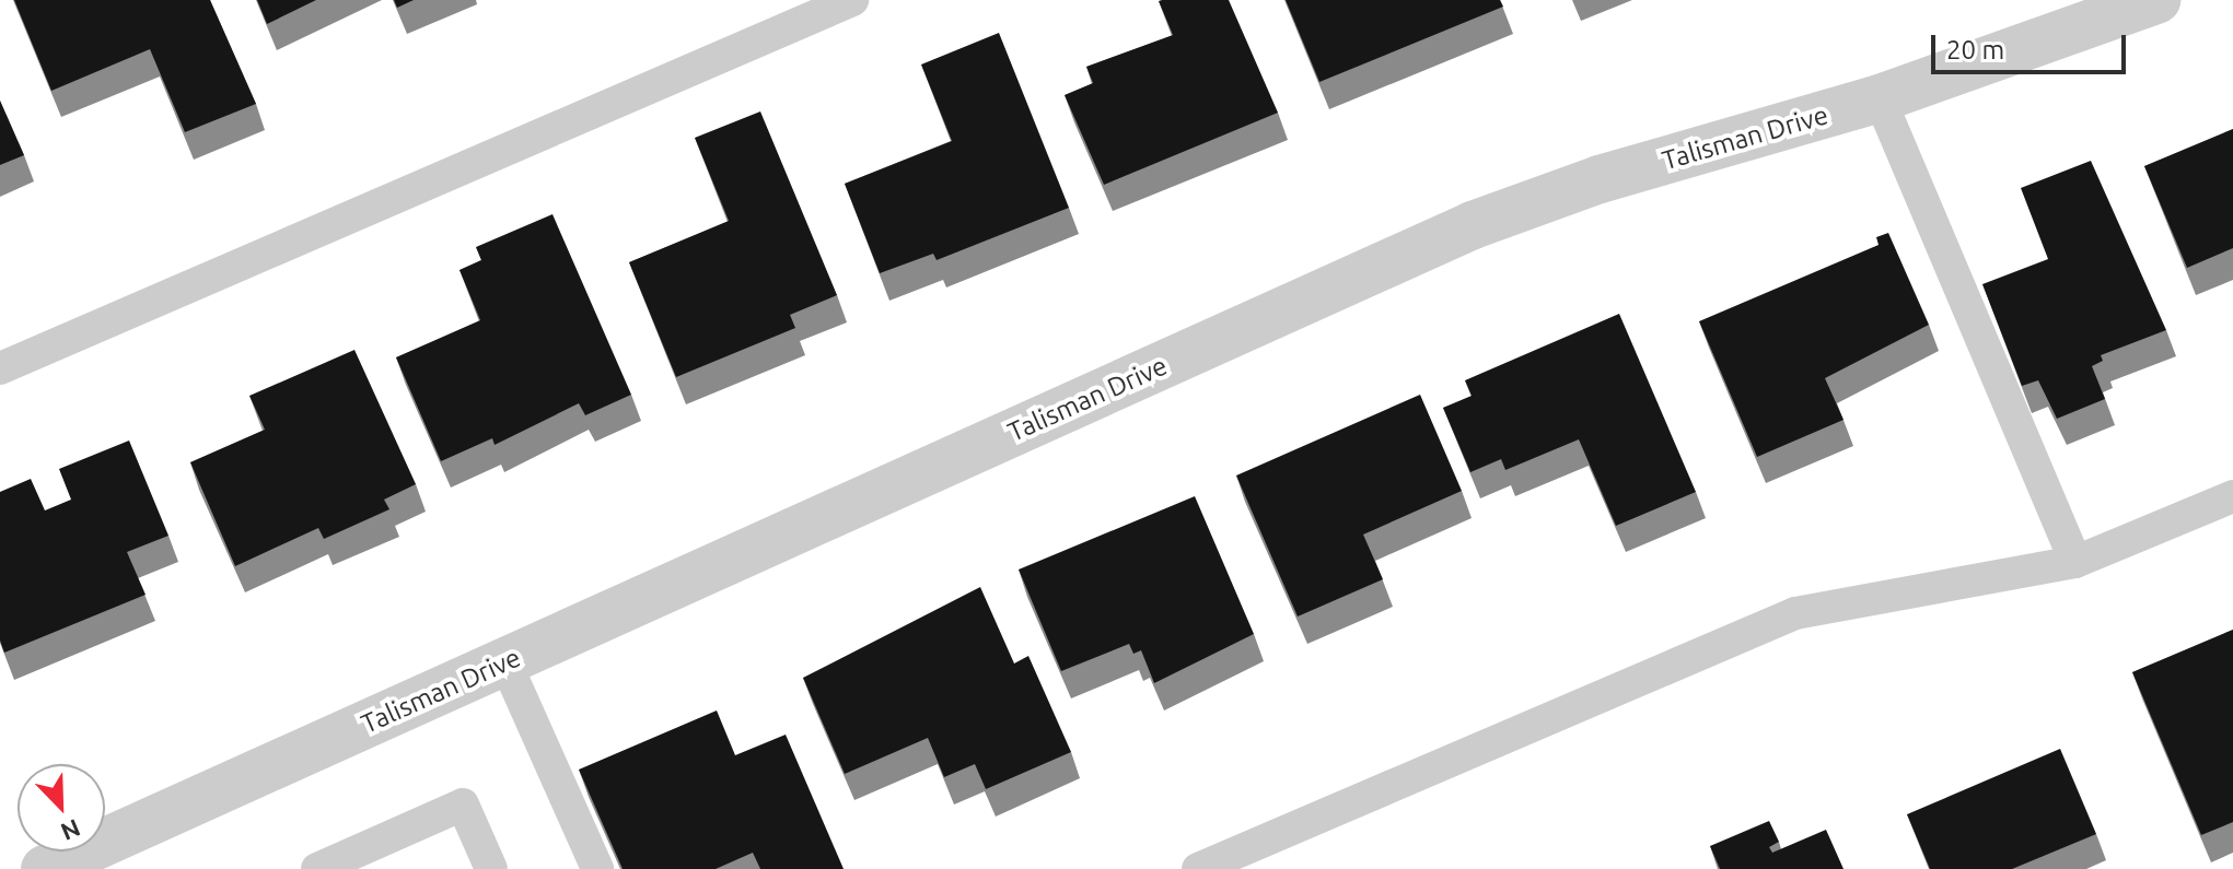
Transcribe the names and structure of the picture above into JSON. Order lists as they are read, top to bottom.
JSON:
{
  "streets": {
    "street": ["Talisman Drive"]
  },
  "scale_bar": "20 m",
  "north": "bottom right"
}
